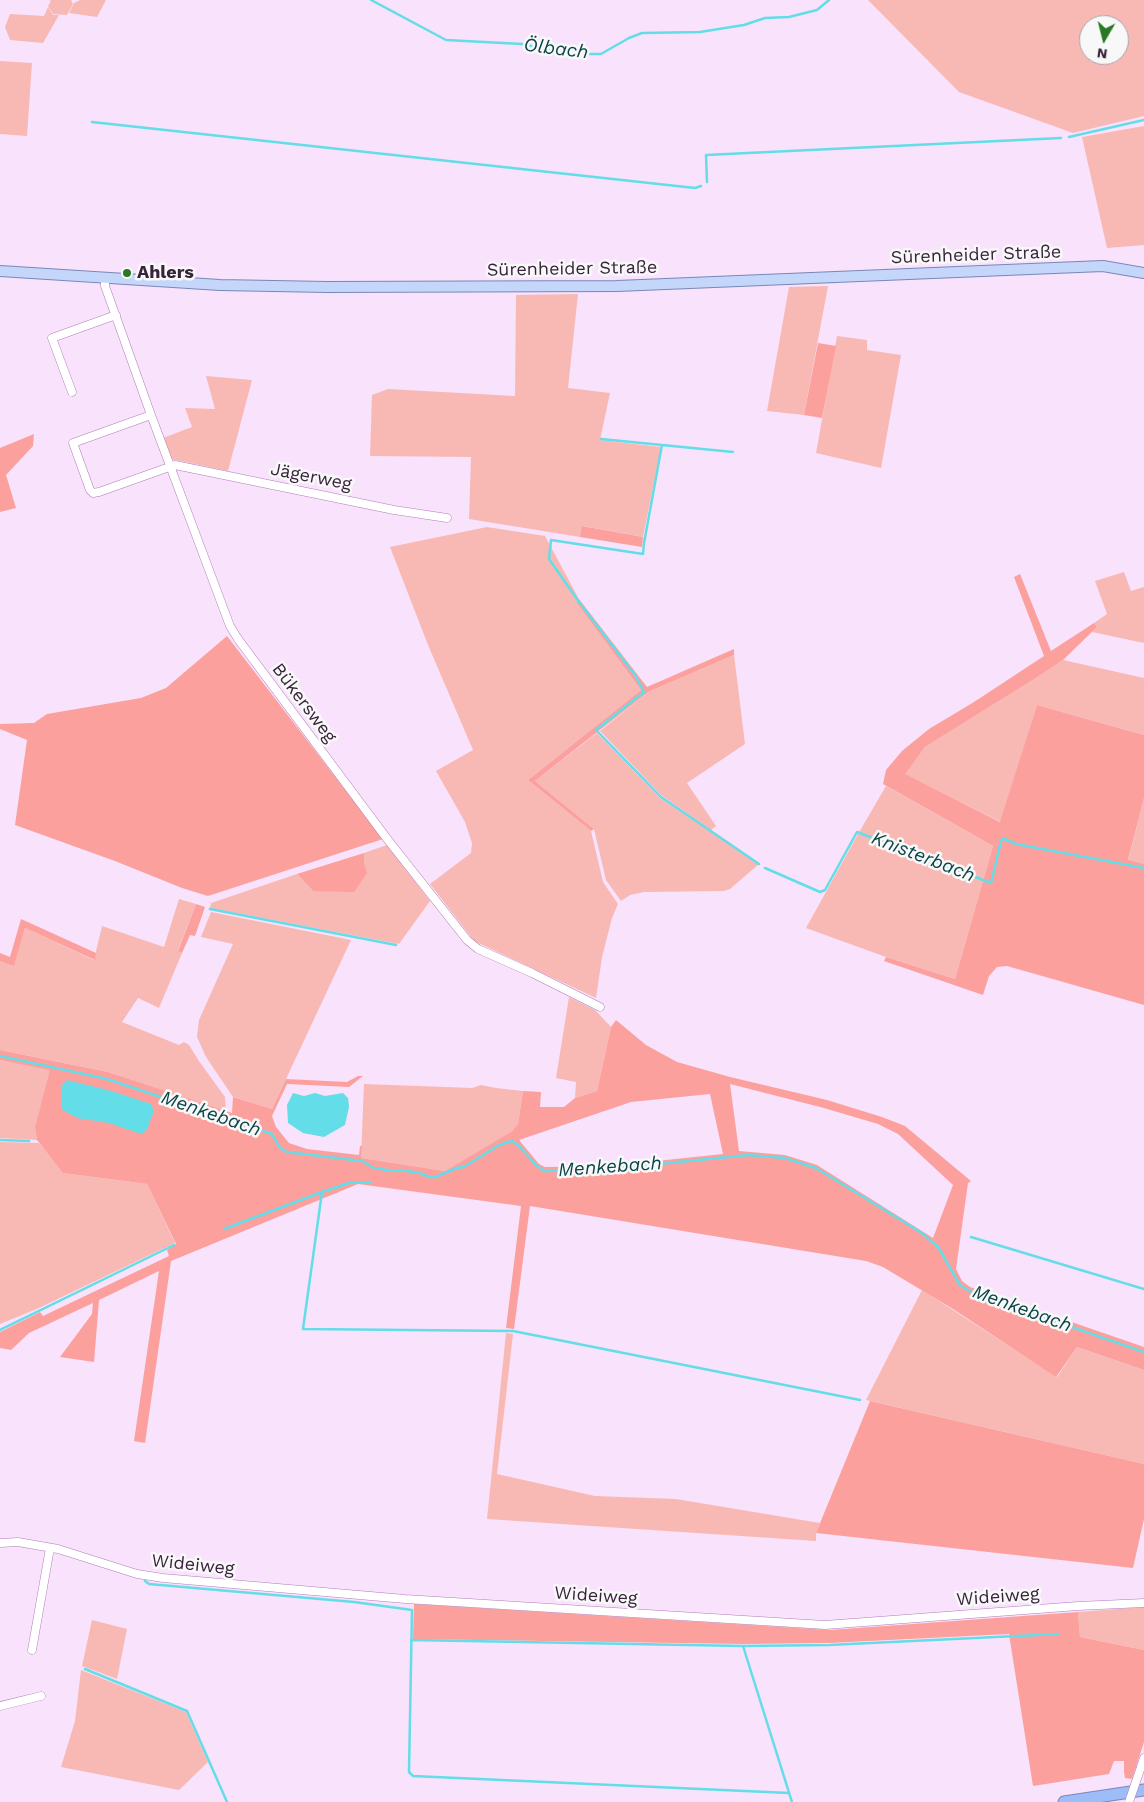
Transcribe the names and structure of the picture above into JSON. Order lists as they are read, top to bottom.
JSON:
{
  "streets": {
    "main road": ["Sürenheider Straße"],
    "street": ["Jägerweg", "Bükersweg", "Wideiweg"]
  },
  "crossings": [
    ["Sürenheider Straße", "Bükersweg"],
    ["Jägerweg", "Bükersweg"]
  ],
  "water": ["Ölbach", "Knisterbach", "Menkebach"],
  "places": ["Ahlers"],
  "north": "bottom"
}
